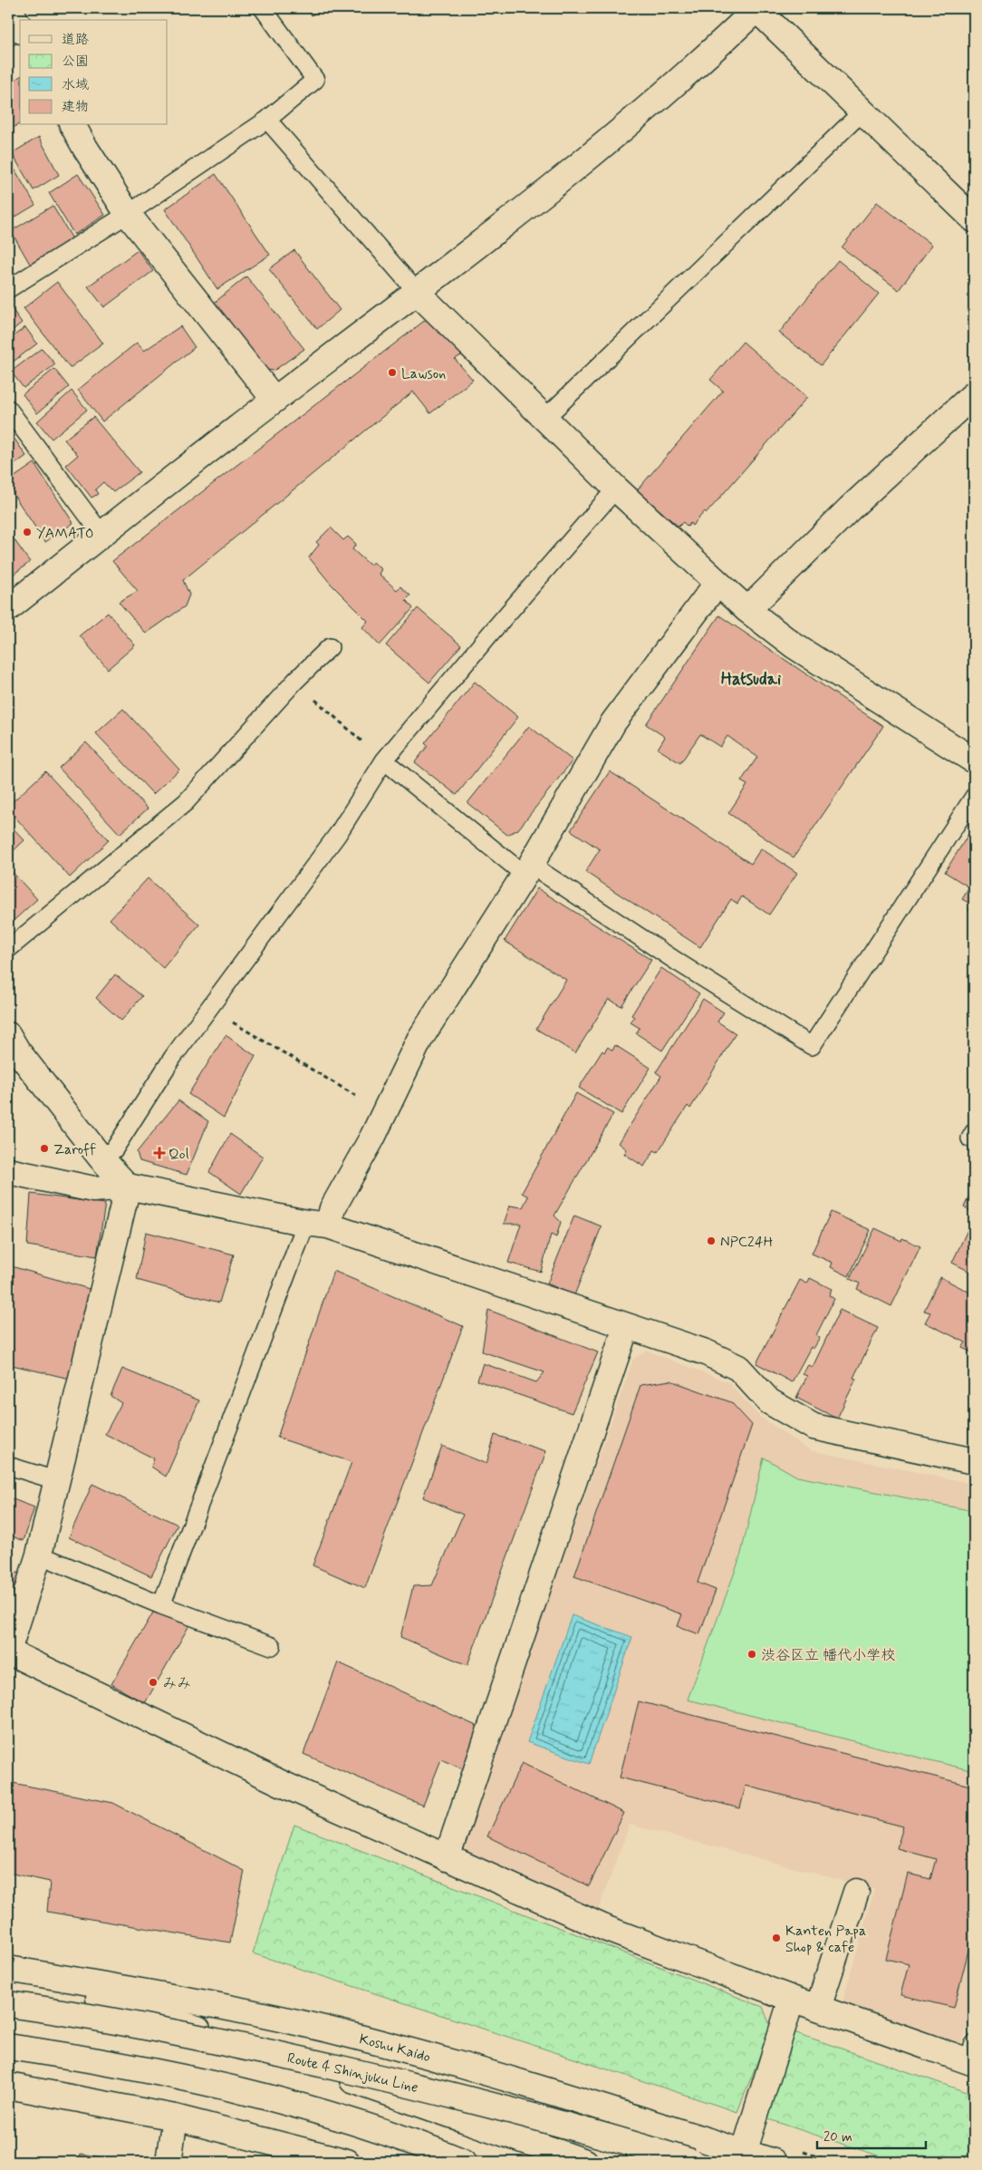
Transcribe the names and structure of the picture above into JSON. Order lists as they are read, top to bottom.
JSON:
{
  "streets": {
    "main road": ["Koshu Kaido", "Route 4 Shinjuku Line"]
  },
  "districts": ["Hatsudai"],
  "places": {
    "other": [
      "Lawson",
      "YAMATO",
      "Zaroff",
      "NPC24H",
      "渋谷区立 幡代小学校",
      "みみ",
      "Kanten Papa Shop & cafe"
    ],
    "health": ["Qol"]
  },
  "legend": [
    "道路",
    "公園",
    "水域",
    "建物"
  ],
  "scale_bar": "20 m"
}
